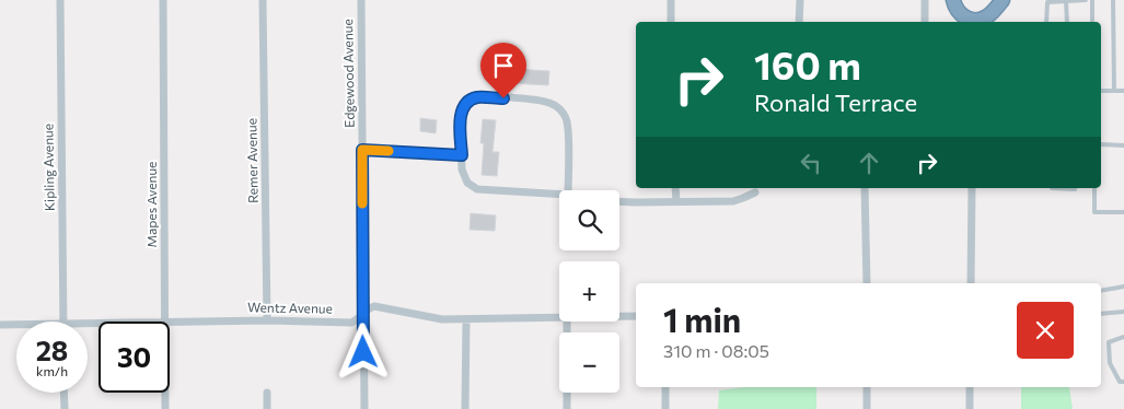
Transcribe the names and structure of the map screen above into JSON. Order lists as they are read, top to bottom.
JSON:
{
  "streets": {
    "street": [
      "Edgewood Avenue",
      "Remer Avenue",
      "Kipling Avenue",
      "Mapes Avenue",
      "Wentz Avenue"
    ]
  },
  "crossings": [
    ["Edgewood Avenue", "Wentz Avenue"],
    ["Remer Avenue", "Wentz Avenue"],
    ["Mapes Avenue", "Wentz Avenue"]
  ],
  "page": {
    "turn": ["160 m", "Ronald Terrace"],
    "map_buttons": ["+", "−"],
    "heading": ["1 min", "310 m · 08:05"],
    "speed": "28 km/h",
    "limit": "30"
  }
}
